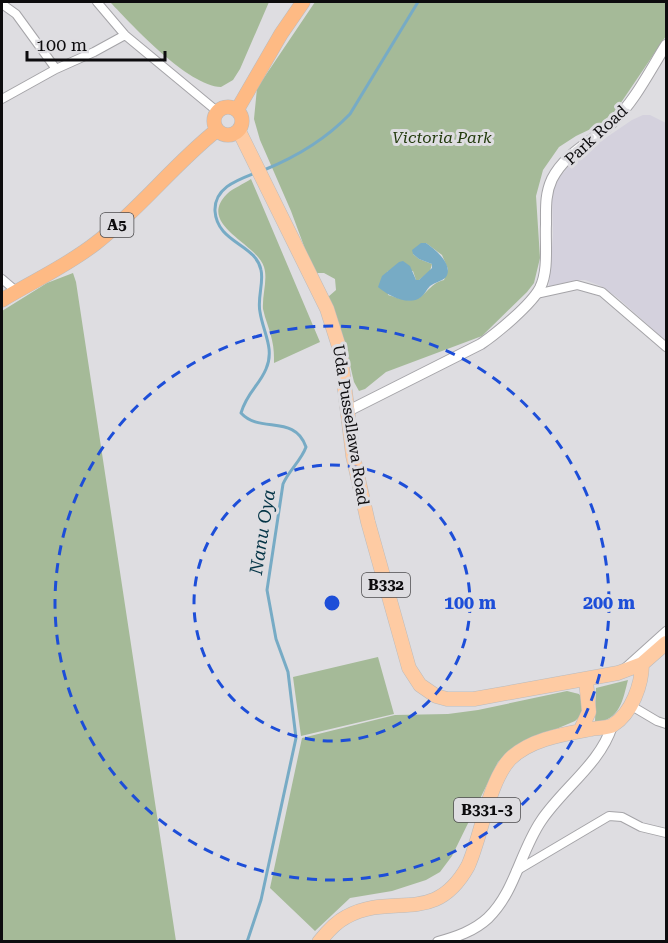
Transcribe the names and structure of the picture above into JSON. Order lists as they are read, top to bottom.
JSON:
{
  "streets": {
    "highway": ["A5"],
    "main road": ["Uda Pussellawa Road", "B332", "B331-3"],
    "street": ["Park Road"]
  },
  "crossings": [
    ["Park Road", "Uda Pussellawa Road"],
    ["A5", "Uda Pussellawa Road"]
  ],
  "water": ["Nanu Oya"],
  "parks": ["Victoria Park"],
  "scale_bar": "100 m",
  "rings": ["100 m", "200 m"]
}
